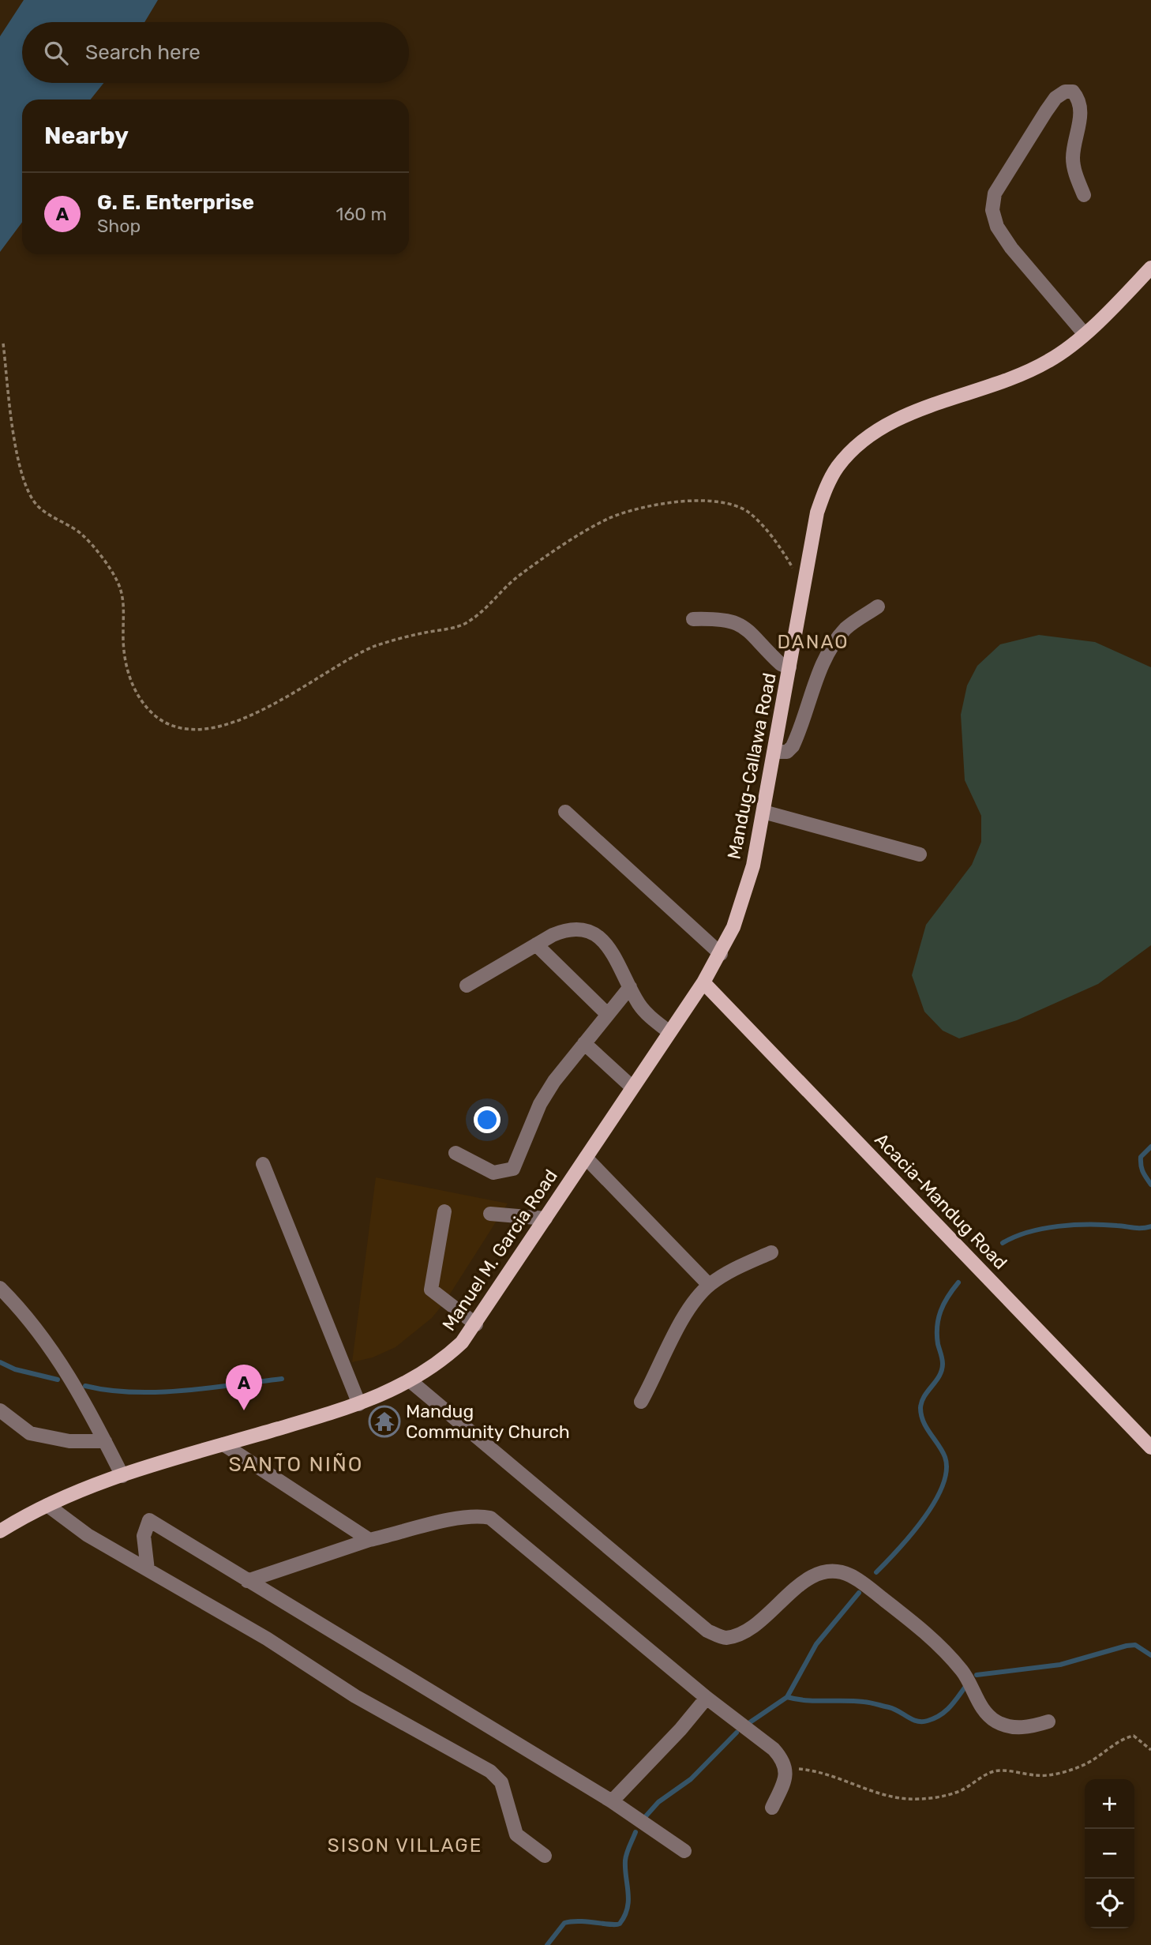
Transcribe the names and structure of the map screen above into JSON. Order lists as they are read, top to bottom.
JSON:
{
  "streets": {
    "main road": ["Mandug-Callawa Road", "Acacia-Mandug Road", "Manuel M. Garcia Road"]
  },
  "crossings": [
    ["Mandug-Callawa Road", "Acacia-Mandug Road"],
    ["Mandug-Callawa Road", "Manuel M. Garcia Road"],
    ["Acacia-Mandug Road", "Manuel M. Garcia Road"]
  ],
  "districts": ["DANAO", "SANTO NIÑO", "SISON VILLAGE"],
  "places": {
    "temple": ["Mandug Community Church"]
  },
  "page": {
    "search": "Search here",
    "heading": "Nearby",
    "list": [
      {
        "mark": "A",
        "name": "G. E. Enterprise",
        "note": "Shop",
        "value": "160 m"
      }
    ],
    "pins": "A",
    "map_buttons": ["+", "−"]
  }
}
